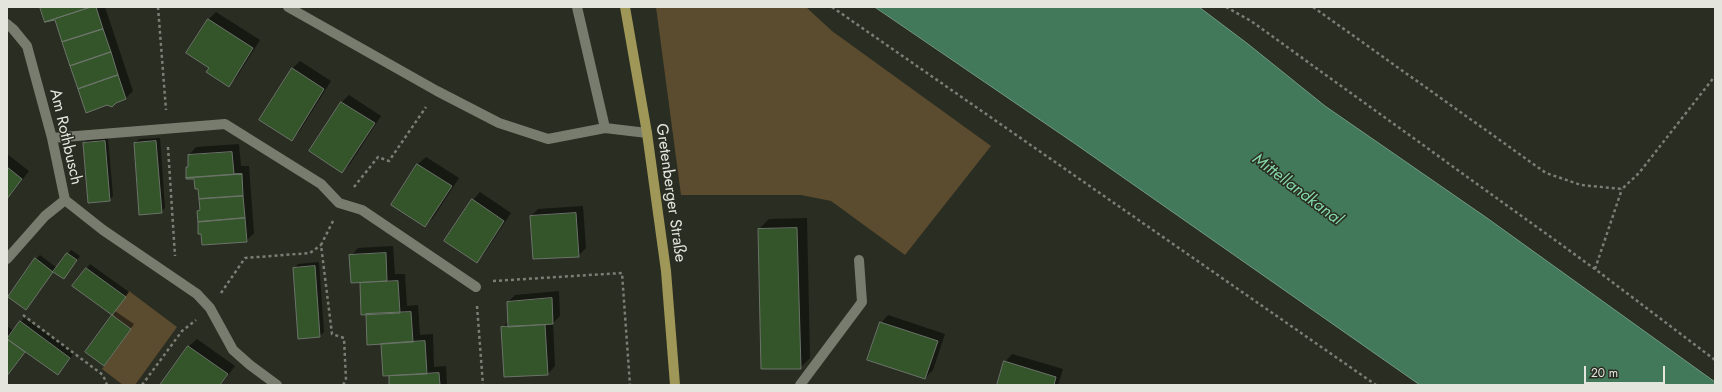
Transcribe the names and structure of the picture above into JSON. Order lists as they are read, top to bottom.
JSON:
{
  "streets": {
    "main road": ["Gretenberger Straße"],
    "street": ["Am Rothbusch"]
  },
  "water": ["Mittellandkanal"],
  "scale_bar": "20 m"
}
